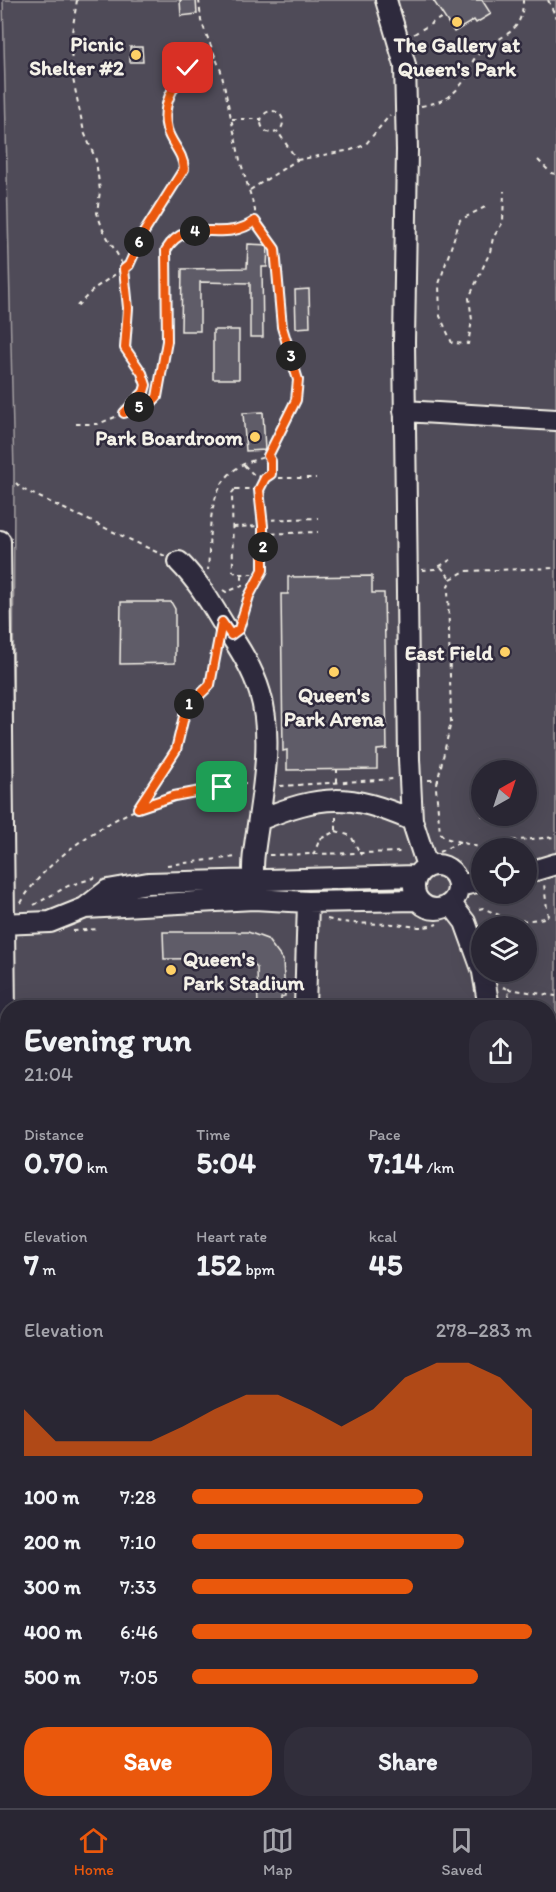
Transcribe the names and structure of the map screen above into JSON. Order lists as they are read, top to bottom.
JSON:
{
  "places": [
    "The Gallery at Queen's Park",
    "Picnic Shelter #2",
    "Park Boardroom",
    "East Field",
    "Queen's Park Arena",
    "Queen's Park Stadium"
  ],
  "north": "top right",
  "page": {
    "pins": [
      "4",
      "6",
      "3",
      "5",
      "2",
      "1"
    ],
    "heading": ["Evening run", "21:04"],
    "stats": [
      ["Distance", "0.70 km"],
      ["Time", "5:04"],
      ["Pace", "7:14 /km"],
      ["Elevation", "7 m"],
      ["Heart rate", "152 bpm"],
      ["kcal", "45"]
    ],
    "chart": ["Elevation", "278–283 m"],
    "list": [
      {
        "name": "100 m",
        "note": "7:28"
      },
      {
        "name": "200 m",
        "note": "7:10"
      },
      {
        "name": "300 m",
        "note": "7:33"
      },
      {
        "name": "400 m",
        "note": "6:46"
      },
      {
        "name": "500 m",
        "note": "7:05"
      }
    ],
    "buttons": ["Save", "Share"],
    "tabs": ["Home", "Map", "Saved"]
  }
}
